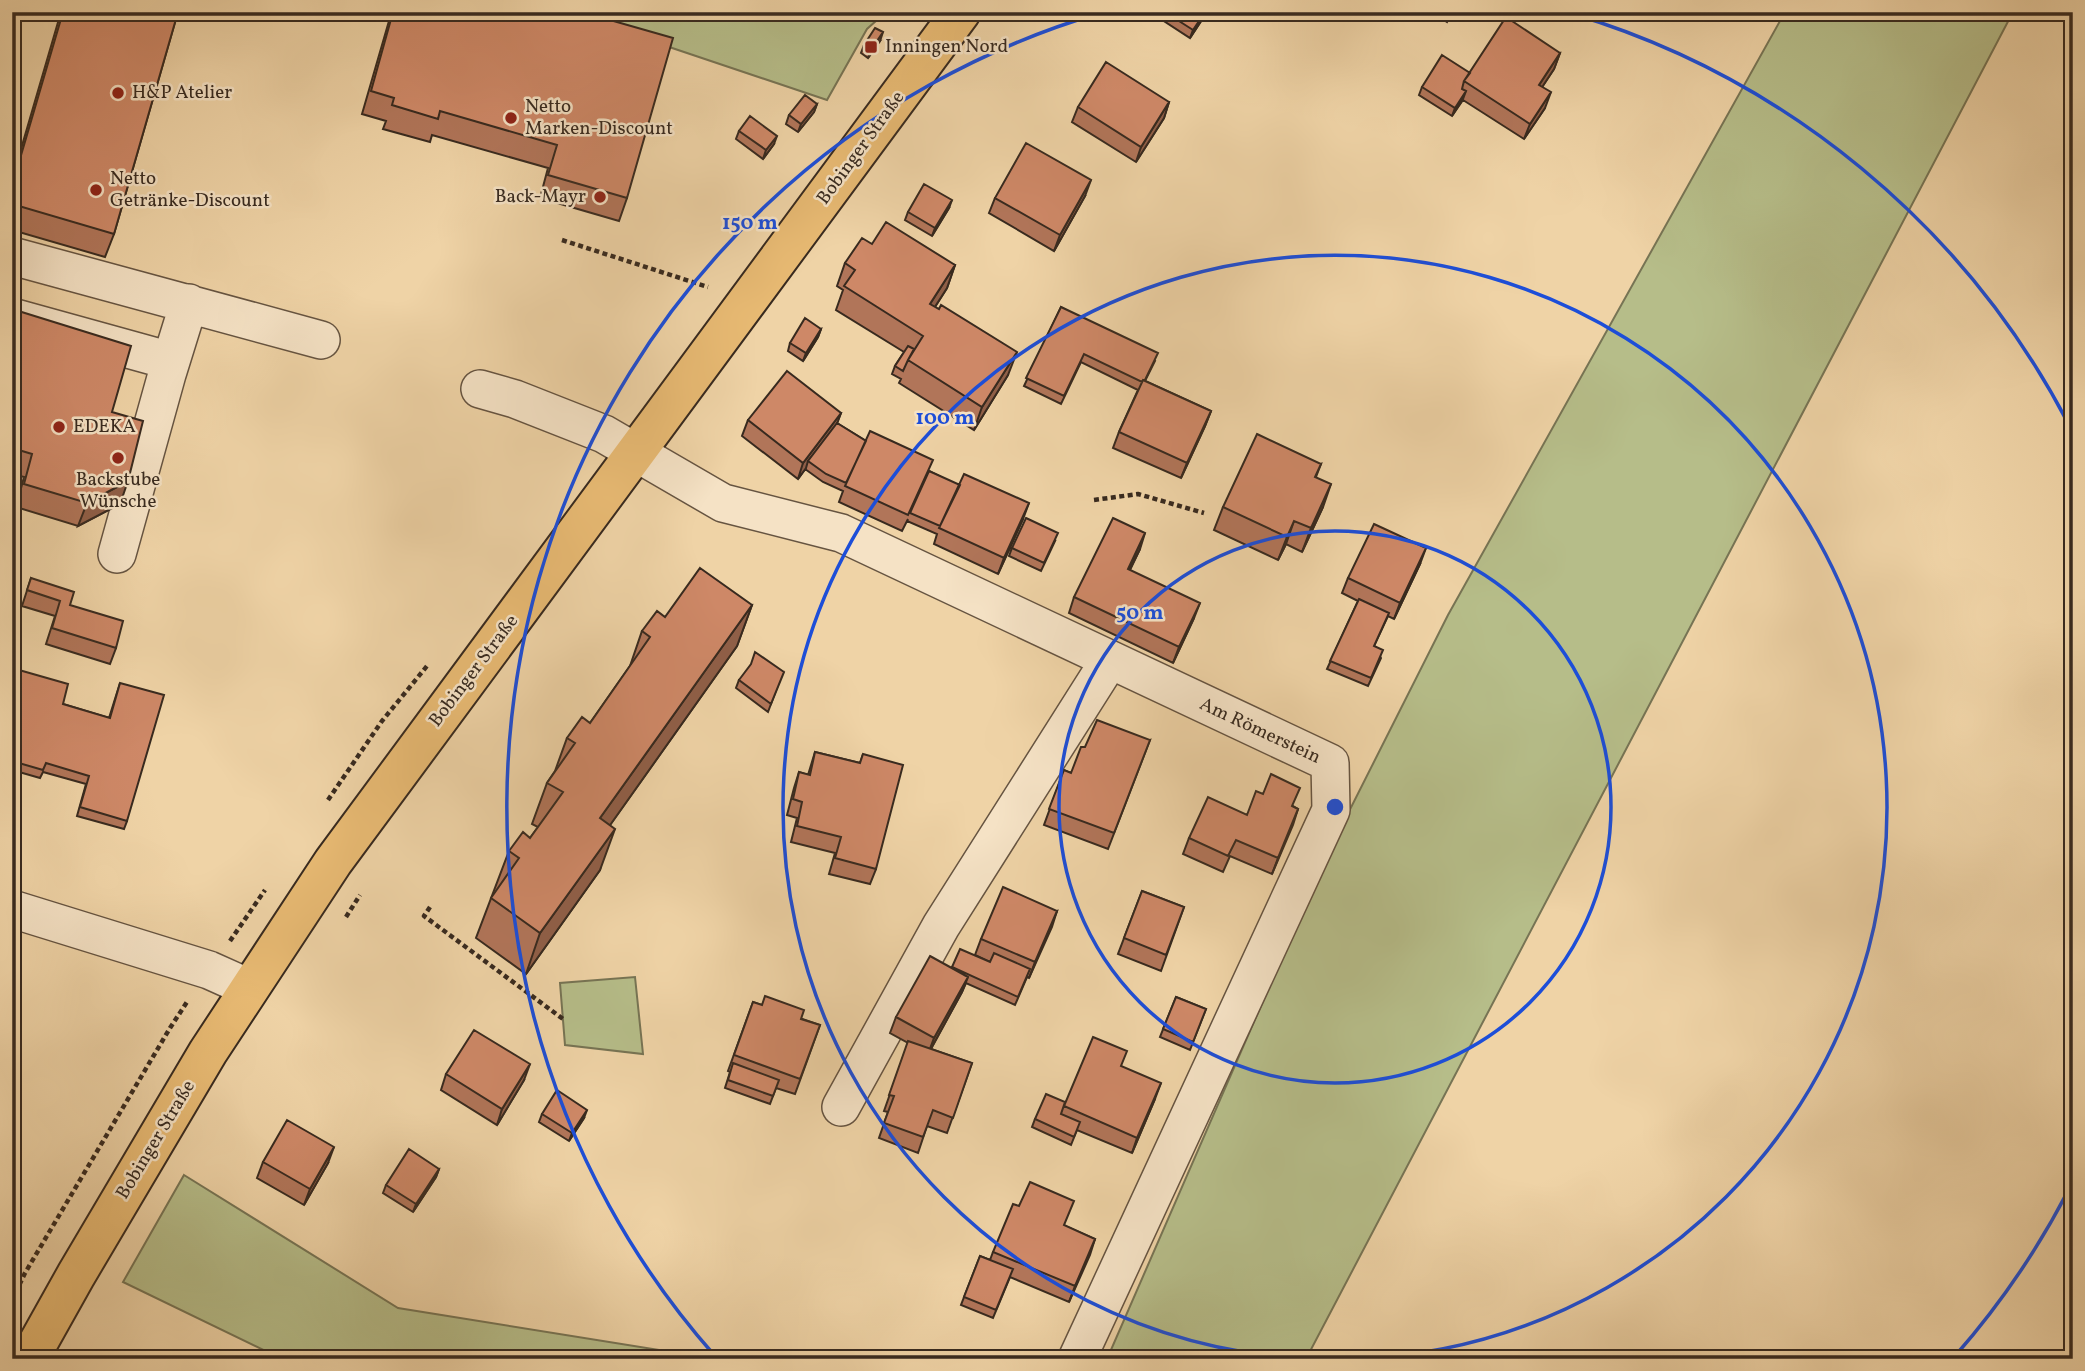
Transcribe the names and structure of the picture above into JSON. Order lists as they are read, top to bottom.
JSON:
{
  "streets": {
    "main road": ["Bobinger Straße"],
    "street": ["Am Römerstein"]
  },
  "crossings": [
    ["Bobinger Straße", "Am Römerstein"]
  ],
  "places": {
    "transit": ["Inningen Nord"],
    "other": [
      "H&P Atelier",
      "Netto Marken-Discount",
      "Netto Getränke-Discount",
      "Back-Mayr",
      "EDEKA",
      "Backstube Wünsche"
    ]
  },
  "rings": ["150 m", "100 m", "50 m"]
}
